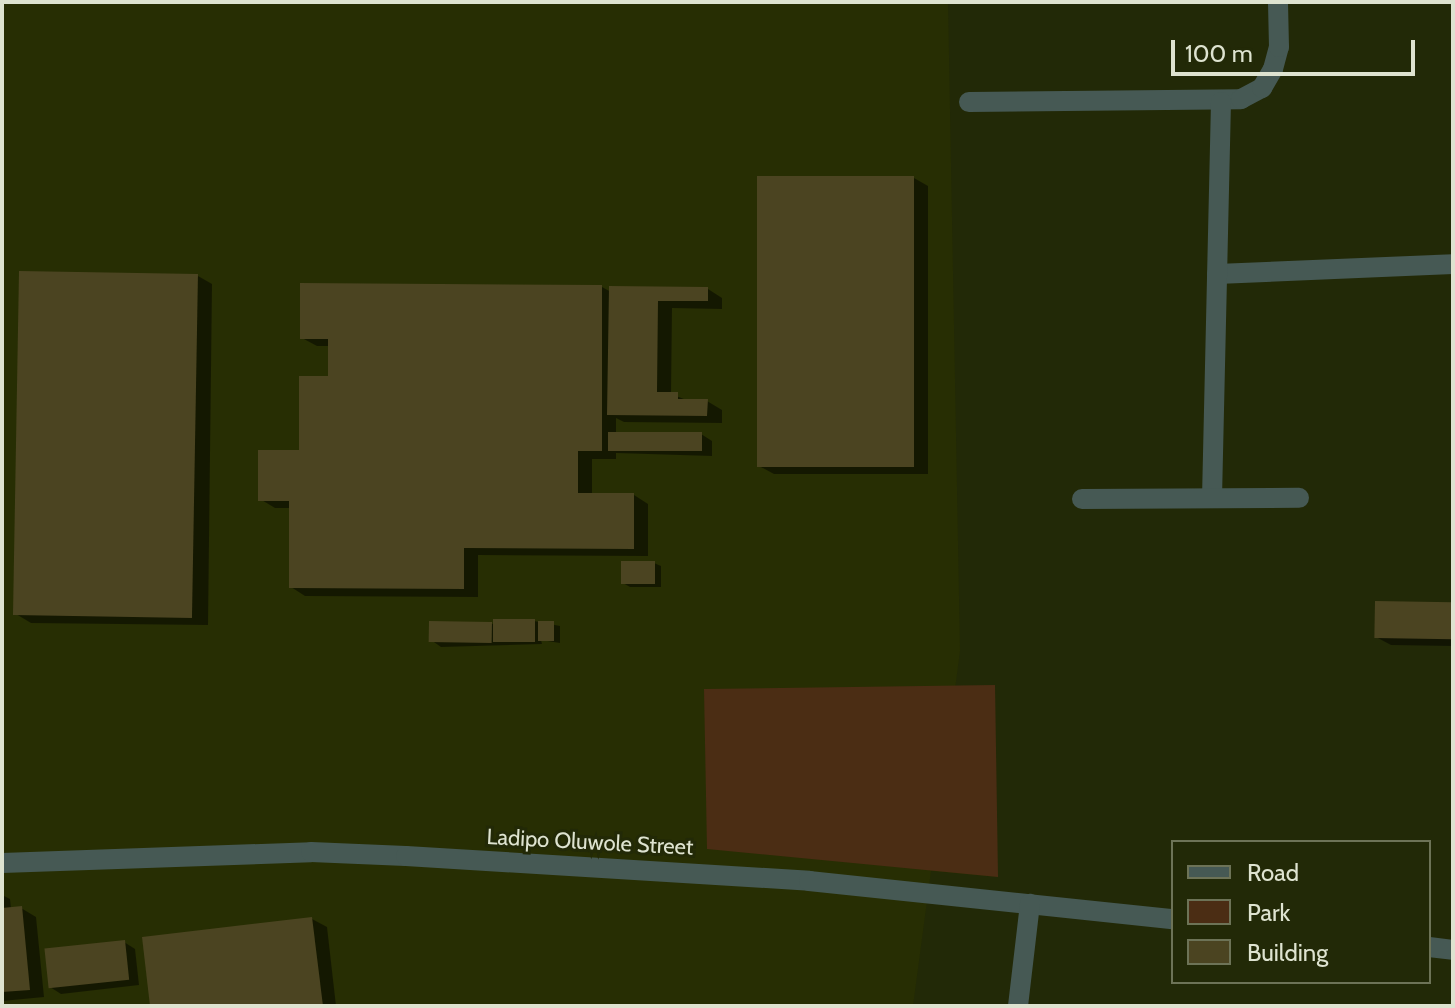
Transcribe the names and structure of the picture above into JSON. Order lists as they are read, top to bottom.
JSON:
{
  "streets": {
    "street": ["Ladipo Oluwole Street"]
  },
  "legend": ["Road", "Park", "Building"],
  "scale_bar": "100 m"
}
